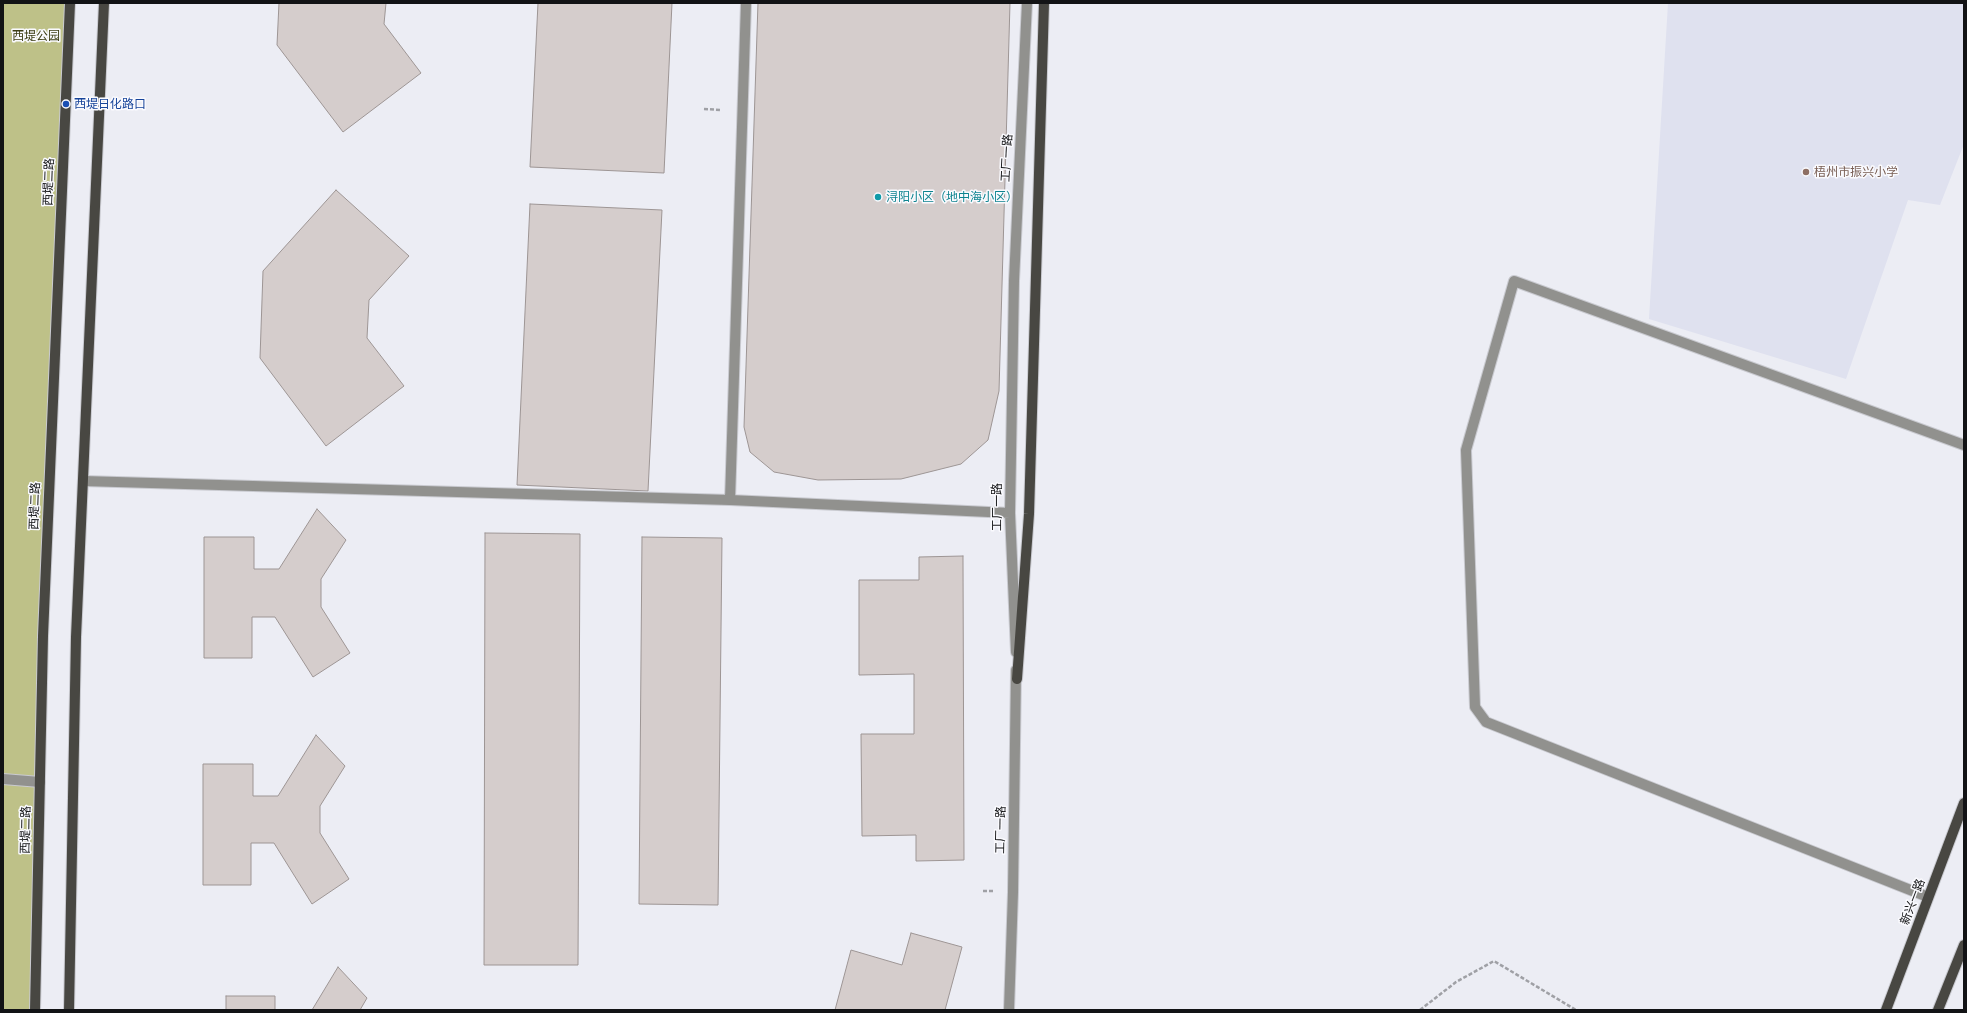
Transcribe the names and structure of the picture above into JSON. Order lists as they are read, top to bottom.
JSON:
{
  "streets": {
    "main road": ["西堤二路", "新兴一路"],
    "street": ["工厂一路"]
  },
  "parks": ["西堤公园"],
  "places": ["西堤日化路口", "梧州市振兴小学", "浔阳小区（地中海小区）"]
}
